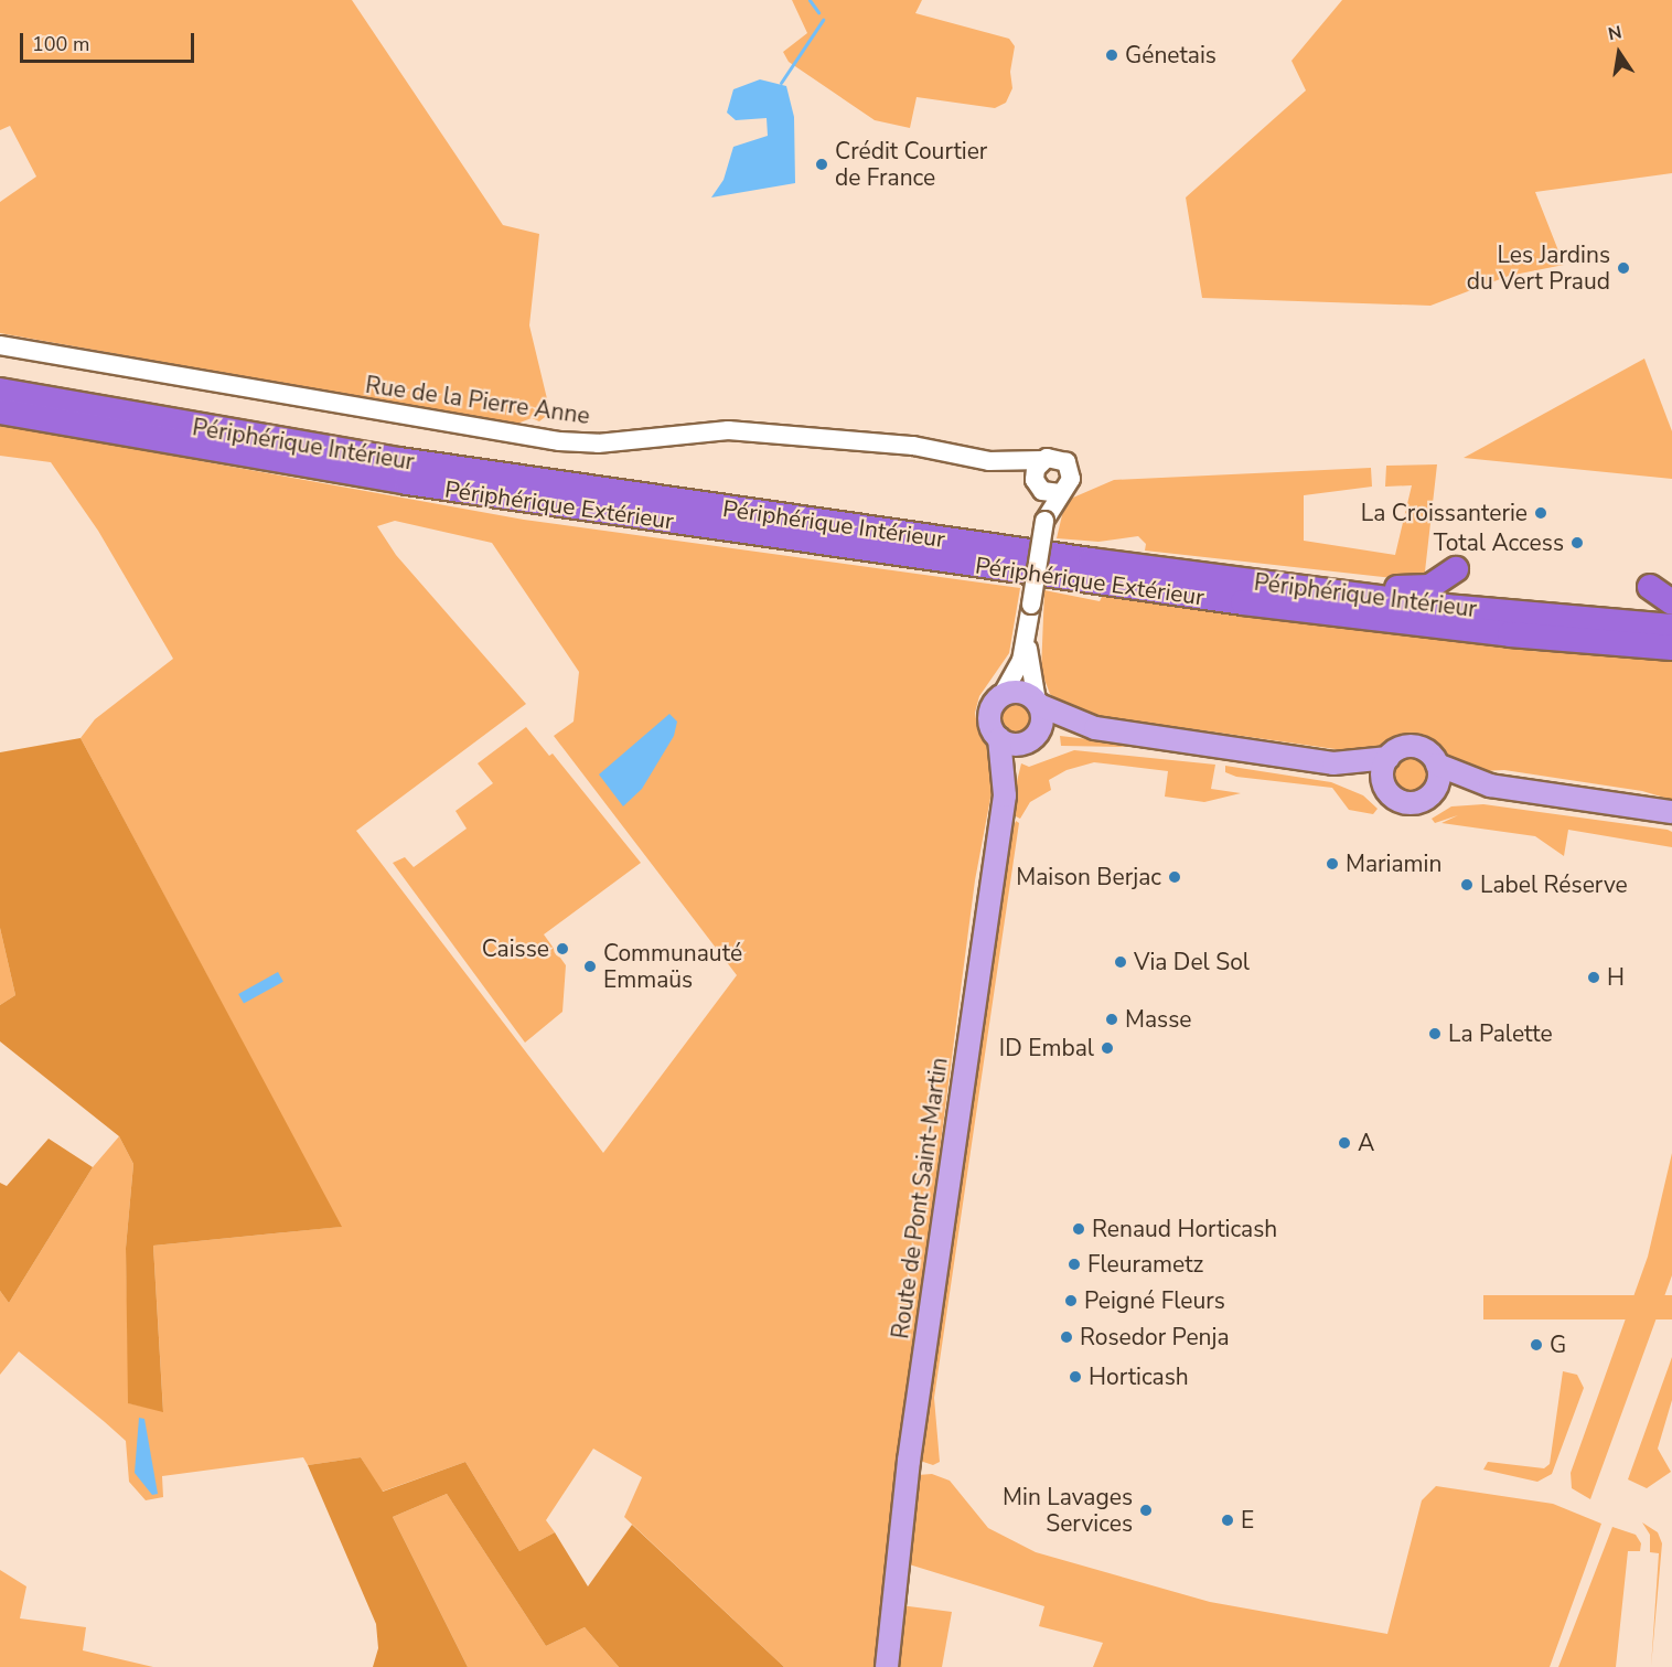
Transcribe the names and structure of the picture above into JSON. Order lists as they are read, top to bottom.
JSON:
{
  "streets": {
    "highway": ["Périphérique Intérieur", "Périphérique Extérieur"],
    "main road": ["Route de Pont Saint-Martin"],
    "street": ["Rue de la Pierre Anne"]
  },
  "places": [
    "Génetais",
    "Crédit Courtier de France",
    "Les Jardins du Vert Praud",
    "La Croissanterie",
    "Total Access",
    "Mariamin",
    "Maison Berjac",
    "Label Réserve",
    "Caisse",
    "Via Del Sol",
    "Communauté Emmaüs",
    "H",
    "Masse",
    "La Palette",
    "ID Embal",
    "A",
    "Renaud Horticash",
    "Fleurametz",
    "Peigné Fleurs",
    "Rosedor Penja",
    "G",
    "Horticash",
    "Min Lavages Services",
    "E"
  ],
  "scale_bar": "100 m",
  "north": "top"
}
